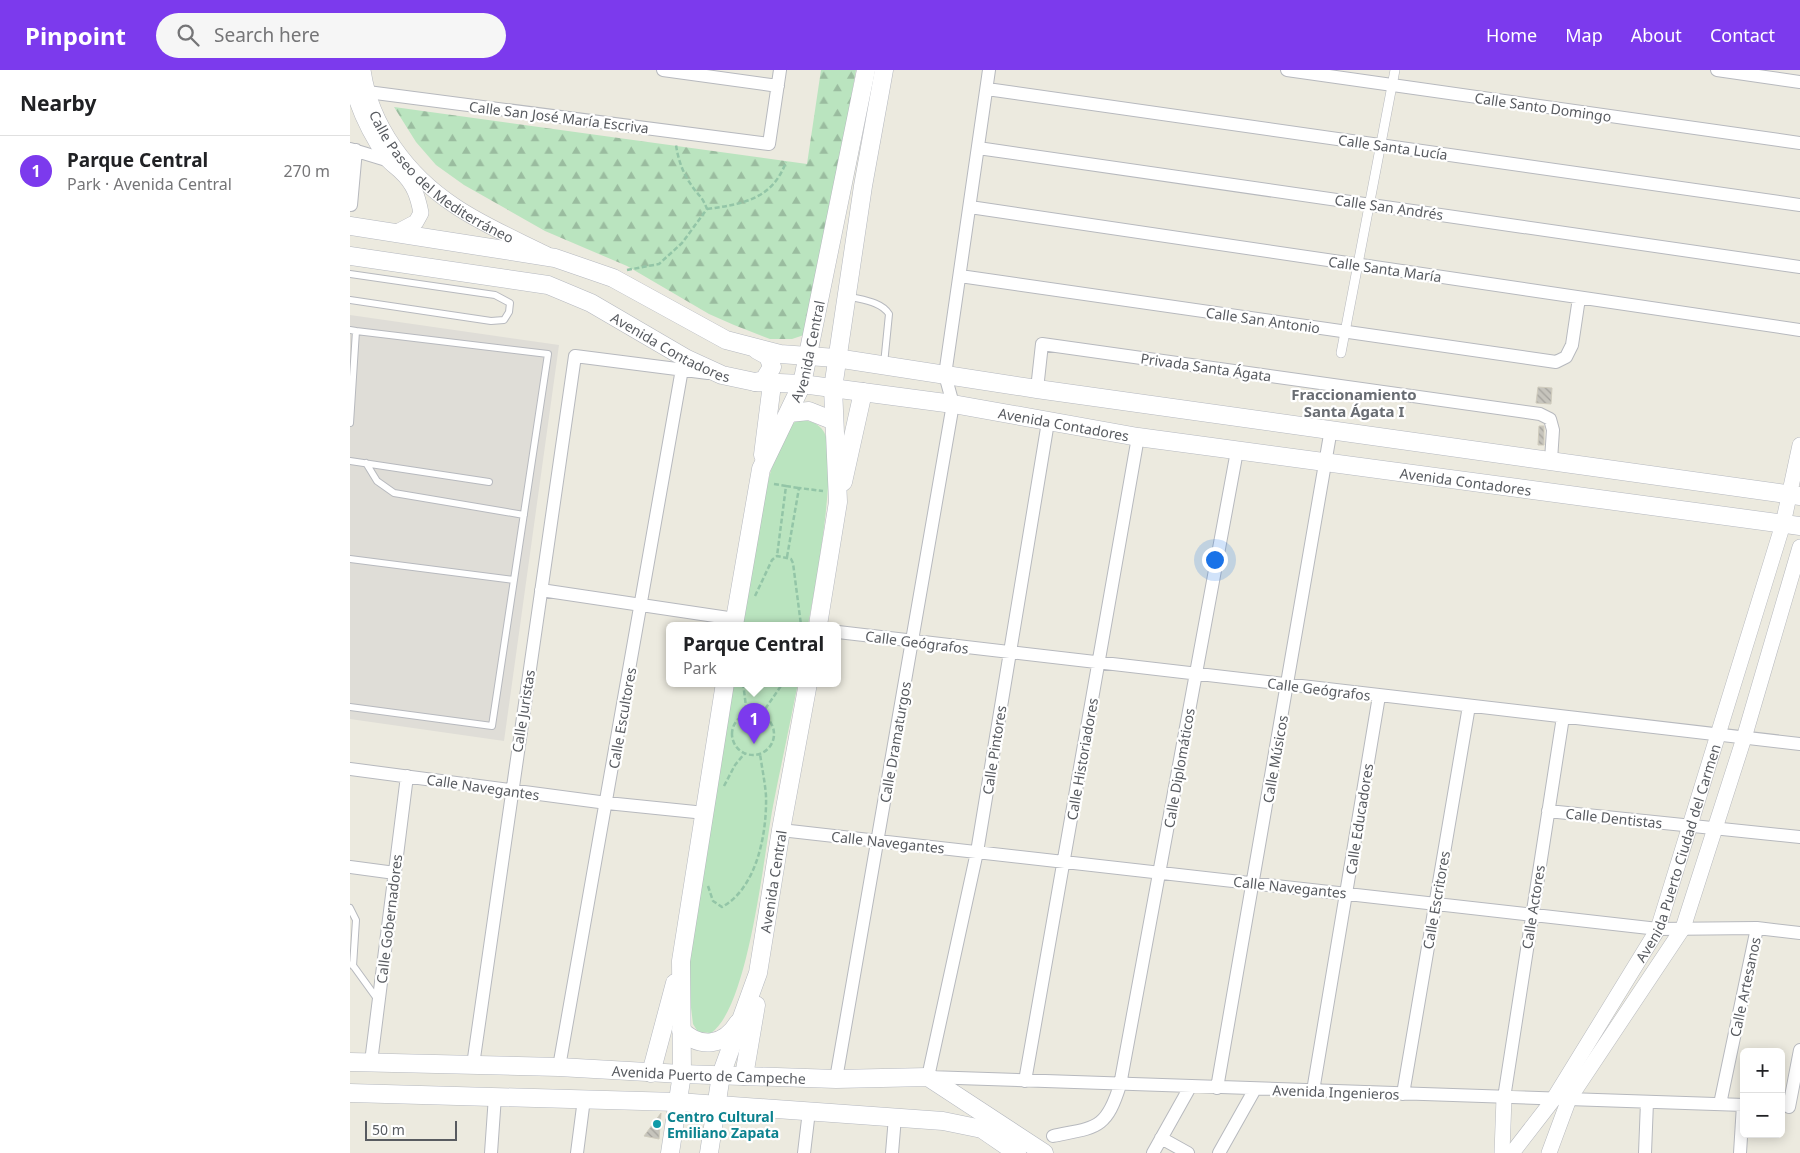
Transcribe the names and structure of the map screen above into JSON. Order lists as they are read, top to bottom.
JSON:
{
  "streets": {
    "main road": ["Avenida Contadores", "Avenida Central", "Avenida Puerto de Campeche"],
    "street": [
      "Calle Santo Domingo",
      "Calle San José María Escriva",
      "Calle Santa Lucía",
      "Calle Paseo del Mediterráneo",
      "Calle San Andrés",
      "Calle Santa María",
      "Calle San Antonio",
      "Privada Santa Ágata",
      "Calle Geógrafos",
      "Calle Juristas",
      "Calle Escultores",
      "Calle Dramaturgos",
      "Calle Pintores",
      "Calle Historiadores",
      "Calle Músicos",
      "Calle Diplomáticos",
      "Calle Navegantes",
      "Calle Dentistas",
      "Calle Educadores",
      "Avenida Puerto Ciudad del Carmen",
      "Calle Escritores",
      "Calle Actores",
      "Calle Gobernadores",
      "Calle Artesanos",
      "Avenida Ingenieros"
    ]
  },
  "crossings": [
    ["Calle San José María Escriva", "Calle Paseo del Mediterráneo"],
    ["Calle Santa María", "Calle San Antonio"],
    ["Avenida Contadores", "Avenida Central"],
    ["Avenida Contadores", "Calle Dramaturgos"],
    ["Avenida Contadores", "Calle Pintores"],
    ["Avenida Contadores", "Calle Historiadores"],
    ["Avenida Contadores", "Calle Músicos"],
    ["Avenida Contadores", "Calle Diplomáticos"],
    ["Avenida Contadores", "Avenida Puerto Ciudad del Carmen"],
    ["Avenida Central", "Calle Navegantes"],
    ["Avenida Central", "Avenida Puerto de Campeche"],
    ["Calle Geógrafos", "Calle Dramaturgos"],
    ["Calle Geógrafos", "Calle Pintores"],
    ["Calle Geógrafos", "Calle Historiadores"],
    ["Calle Geógrafos", "Calle Músicos"],
    ["Calle Geógrafos", "Calle Diplomáticos"],
    ["Calle Geógrafos", "Calle Educadores"],
    ["Calle Geógrafos", "Avenida Puerto Ciudad del Carmen"],
    ["Calle Geógrafos", "Calle Escritores"],
    ["Calle Geógrafos", "Calle Actores"],
    ["Calle Juristas", "Calle Escultores"],
    ["Calle Juristas", "Calle Navegantes"],
    ["Calle Juristas", "Avenida Puerto de Campeche"],
    ["Calle Escultores", "Calle Navegantes"],
    ["Calle Escultores", "Avenida Puerto de Campeche"],
    ["Calle Dramaturgos", "Calle Navegantes"],
    ["Calle Dramaturgos", "Avenida Puerto de Campeche"],
    ["Calle Pintores", "Calle Navegantes"],
    ["Calle Pintores", "Avenida Puerto de Campeche"],
    ["Calle Pintores", "Avenida Ingenieros"],
    ["Calle Historiadores", "Calle Navegantes"],
    ["Calle Historiadores", "Avenida Ingenieros"],
    ["Calle Músicos", "Calle Navegantes"],
    ["Calle Músicos", "Avenida Ingenieros"],
    ["Calle Diplomáticos", "Calle Navegantes"],
    ["Calle Diplomáticos", "Avenida Ingenieros"],
    ["Calle Navegantes", "Calle Educadores"],
    ["Calle Navegantes", "Avenida Puerto Ciudad del Carmen"],
    ["Calle Navegantes", "Calle Escritores"],
    ["Calle Navegantes", "Calle Actores"],
    ["Calle Navegantes", "Calle Gobernadores"],
    ["Calle Navegantes", "Calle Artesanos"],
    ["Calle Dentistas", "Avenida Puerto Ciudad del Carmen"],
    ["Calle Dentistas", "Calle Actores"],
    ["Calle Educadores", "Avenida Ingenieros"],
    ["Avenida Puerto Ciudad del Carmen", "Avenida Ingenieros"],
    ["Calle Escritores", "Avenida Ingenieros"],
    ["Calle Actores", "Avenida Ingenieros"],
    ["Calle Gobernadores", "Avenida Puerto de Campeche"],
    ["Calle Artesanos", "Avenida Ingenieros"],
    ["Avenida Puerto de Campeche", "Avenida Ingenieros"]
  ],
  "districts": ["Fraccionamiento Santa Ágata I"],
  "places": ["Centro Cultural Emiliano Zapata"],
  "scale_bar": "50 m",
  "page": {
    "header": "Pinpoint",
    "search": "Search here",
    "nav": [
      "Home",
      "Map",
      "About",
      "Contact"
    ],
    "heading": "Nearby",
    "list": [
      {
        "mark": "1",
        "name": "Parque Central",
        "note": "Park · Avenida Central",
        "value": "270 m"
      }
    ],
    "popup": ["Parque Central", "Park"],
    "pins": "1",
    "map_buttons": ["+", "−"],
    "scale": "50 m"
  }
}
